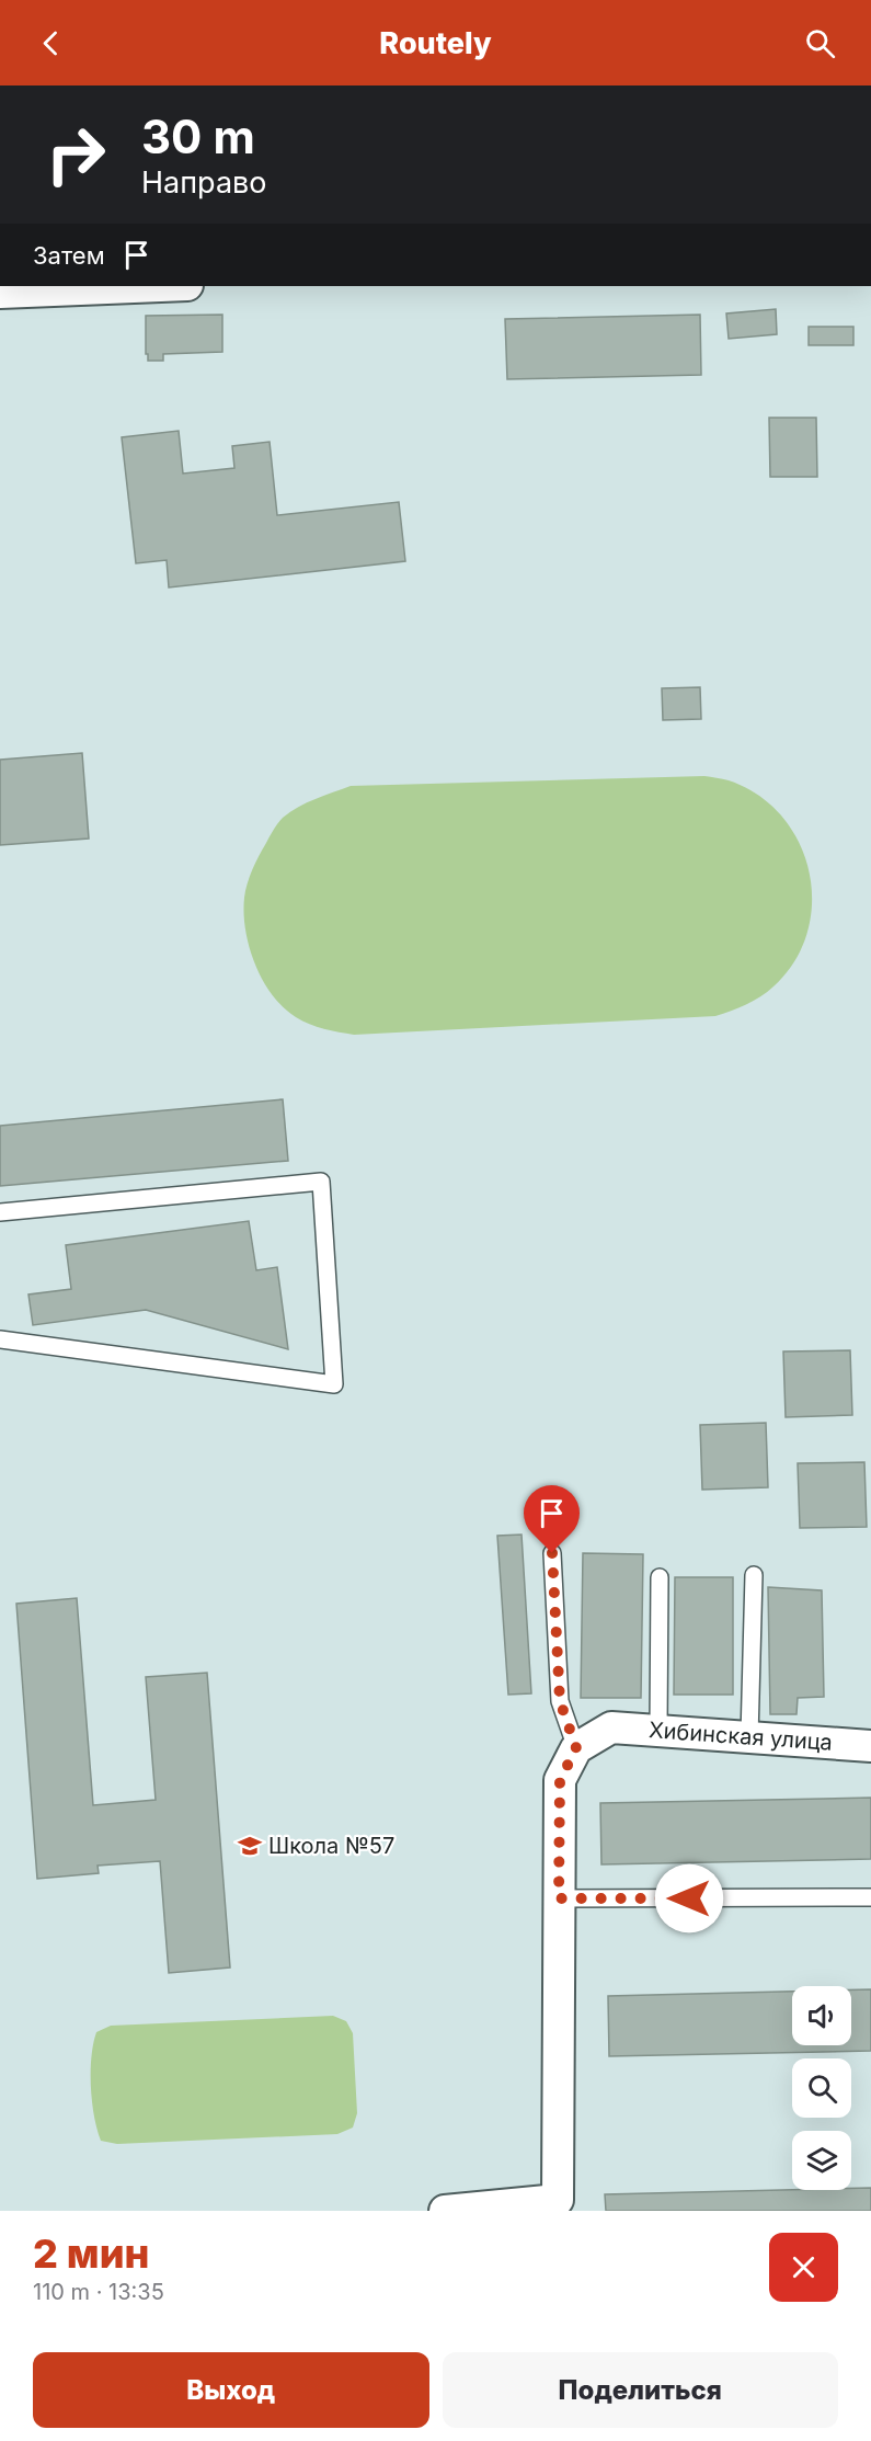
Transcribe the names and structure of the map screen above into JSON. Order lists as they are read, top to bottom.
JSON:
{
  "streets": {
    "street": ["Хибинская улица"]
  },
  "places": {
    "school or university": ["Школа №57"]
  },
  "page": {
    "header": "Routely",
    "turn": ["30 m", "Направо"],
    "then": "Затем",
    "heading": ["2 мин", "110 m · 13:35"],
    "buttons": ["Выход", "Поделиться"]
  }
}
